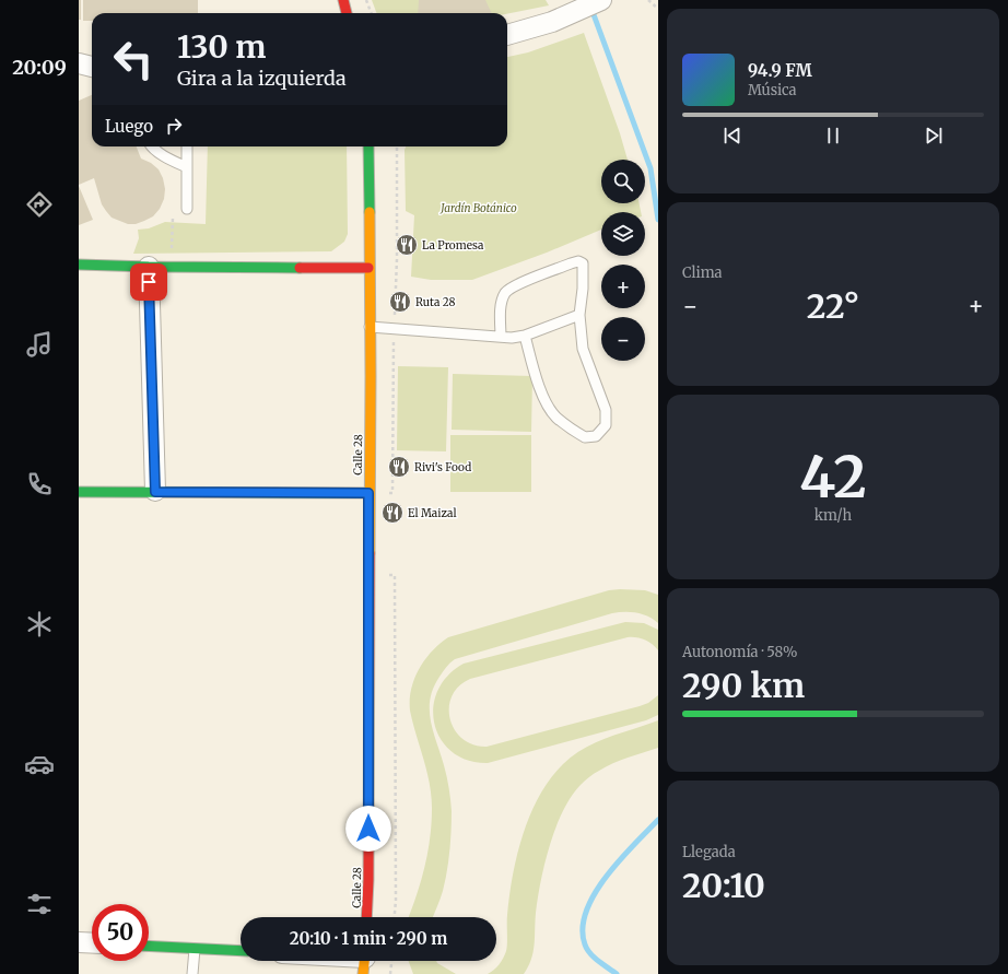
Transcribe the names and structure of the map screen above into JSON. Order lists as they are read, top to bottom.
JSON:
{
  "streets": {
    "main road": ["Calle 28"]
  },
  "parks": ["Jardín Botánico"],
  "places": {
    "restaurant": [
      "La Promesa",
      "Ruta 28",
      "Rivi's Food",
      "El Maizal"
    ]
  },
  "page": {
    "tabs": "20:09",
    "turn": ["130 m", "Gira a la izquierda"],
    "song": ["94.9 FM", "Música"],
    "then": "Luego",
    "map_buttons": ["+", "−"],
    "tile": [
      "Clima",
      ["42", "km/h"],
      ["Autonomía · 58%", "290 km"],
      ["Llegada", "20:10"]
    ],
    "heat": ["−", "22°", "+"],
    "limit": "50",
    "trip": "20:10 · 1 min · 290 m"
  }
}
